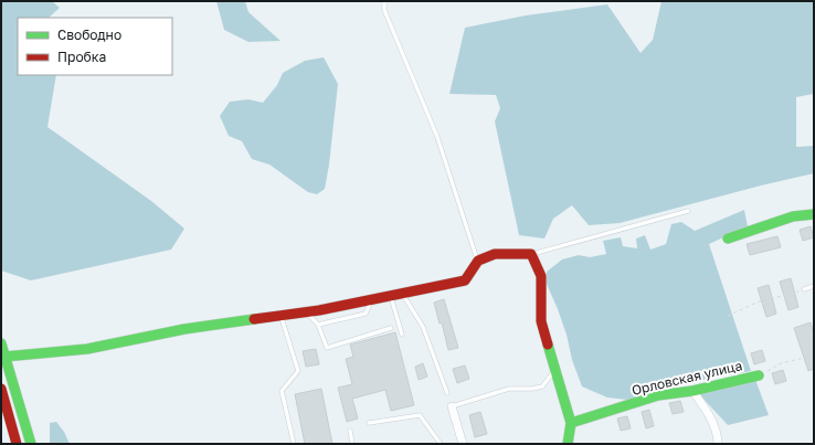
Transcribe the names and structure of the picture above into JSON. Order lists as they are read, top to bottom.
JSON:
{
  "streets": {
    "street": ["Орловская улица"]
  },
  "legend": ["Свободно", "Пробка"]
}
